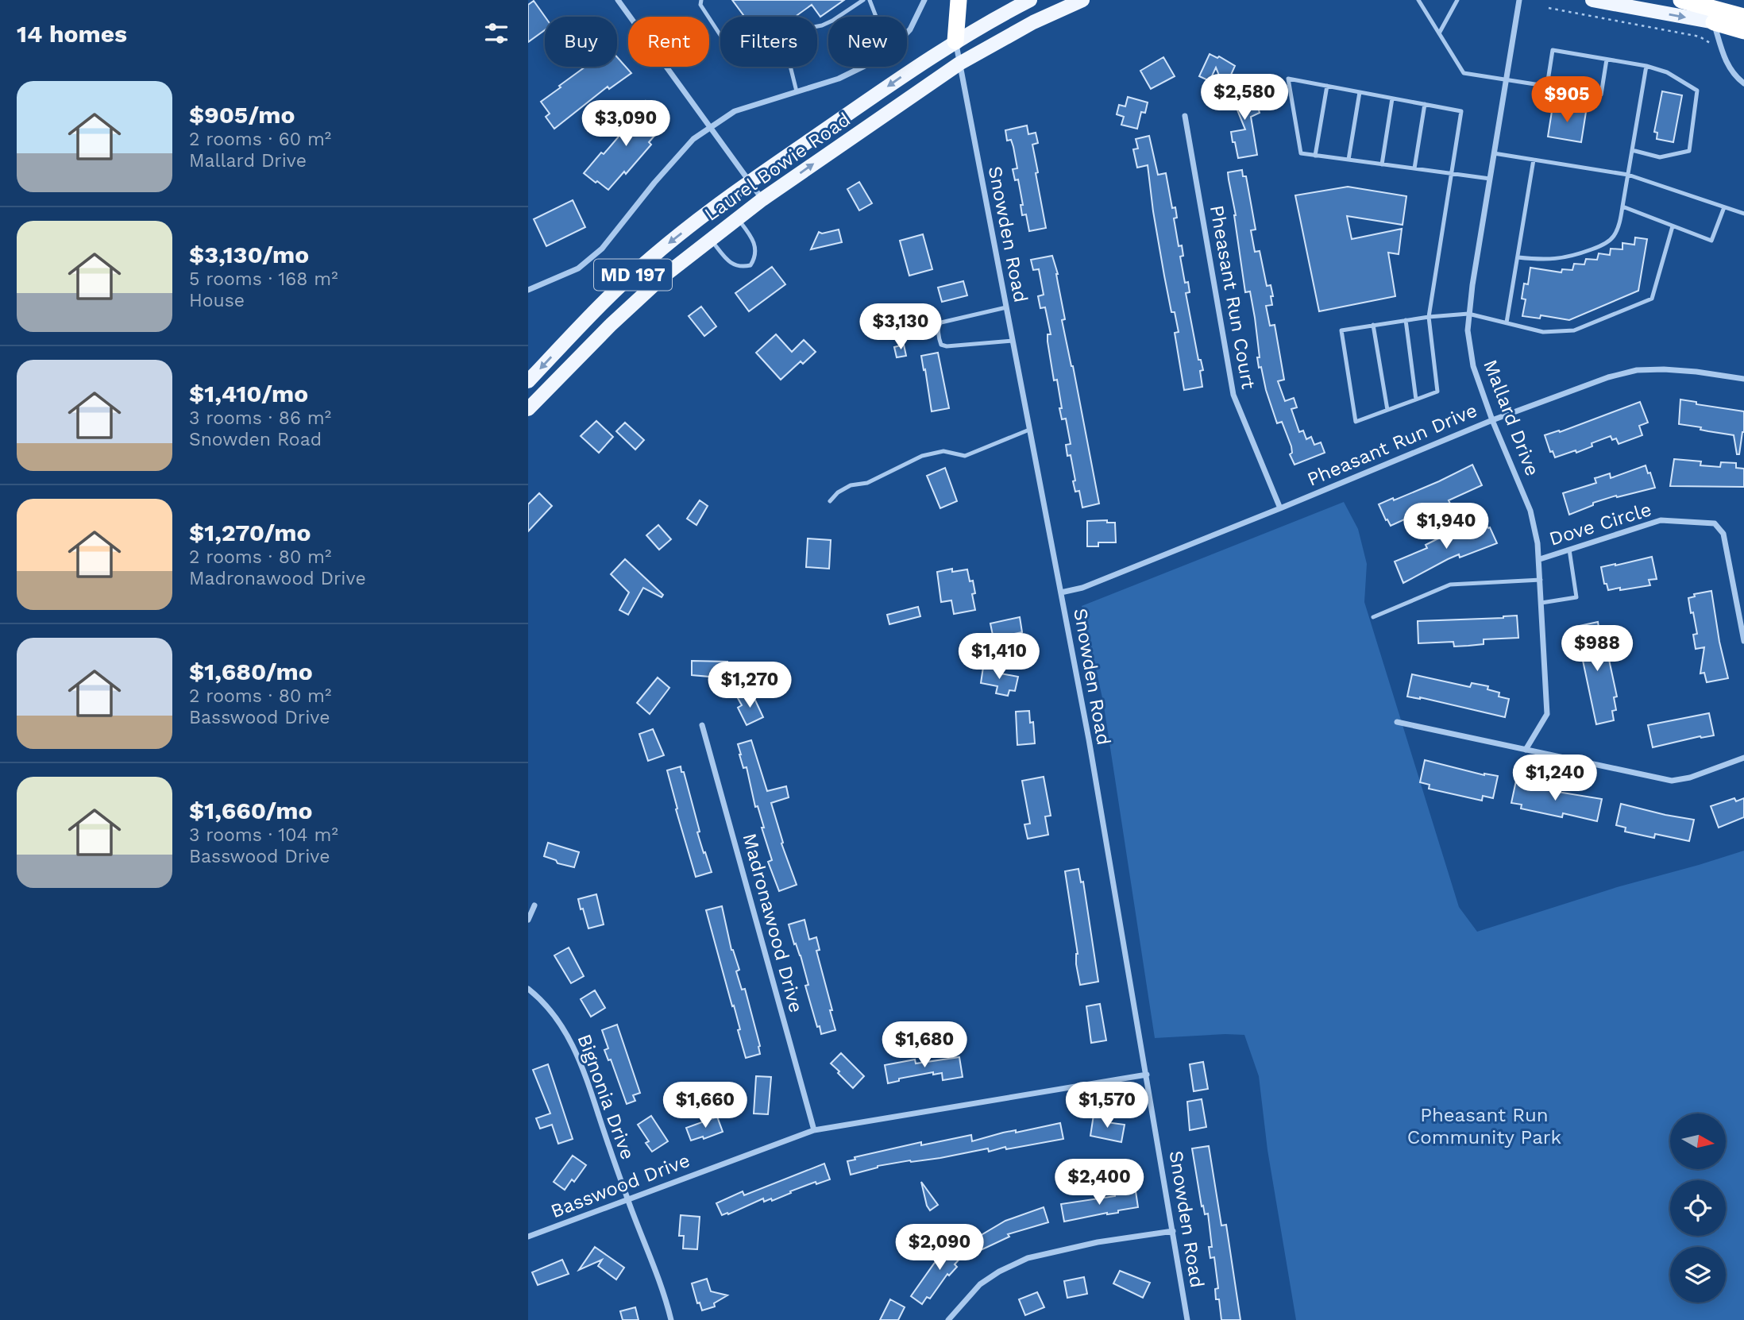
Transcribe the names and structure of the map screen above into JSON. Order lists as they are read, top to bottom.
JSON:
{
  "streets": {
    "main road": ["Laurel Bowie Road", "MD 197"],
    "street": [
      "Snowden Road",
      "Pheasant Run Court",
      "Mallard Drive",
      "Pheasant Run Drive",
      "Dove Circle",
      "Madronawood Drive",
      "Bignonia Drive",
      "Basswood Drive"
    ]
  },
  "crossings": [
    ["Laurel Bowie Road", "Snowden Road"],
    ["Snowden Road", "Pheasant Run Drive"],
    ["Snowden Road", "Basswood Drive"],
    ["Pheasant Run Court", "Pheasant Run Drive"],
    ["Mallard Drive", "Pheasant Run Drive"],
    ["Mallard Drive", "Dove Circle"],
    ["Madronawood Drive", "Basswood Drive"],
    ["Bignonia Drive", "Basswood Drive"]
  ],
  "parks": ["Pheasant Run Community Park"],
  "north": "right",
  "page": {
    "heading": "14 homes",
    "chip": [
      "Buy",
      "Rent",
      "Filters",
      "New"
    ],
    "list": [
      {
        "name": "$905/mo",
        "note": "2 rooms · 60 m² · Mallard Drive"
      },
      {
        "name": "$3,130/mo",
        "note": "5 rooms · 168 m² · House"
      },
      {
        "name": "$1,410/mo",
        "note": "3 rooms · 86 m² · Snowden Road"
      },
      {
        "name": "$1,270/mo",
        "note": "2 rooms · 80 m² · Madronawood Drive"
      },
      {
        "name": "$1,680/mo",
        "note": "2 rooms · 80 m² · Basswood Drive"
      },
      {
        "name": "$1,660/mo",
        "note": "3 rooms · 104 m² · Basswood Drive"
      }
    ],
    "price": [
      "$2,580",
      "$905",
      "$3,090",
      "$3,130",
      "$1,940",
      "$988",
      "$1,410",
      "$1,270",
      "$1,240",
      "$1,680",
      "$1,660",
      "$1,570",
      "$2,400",
      "$2,090"
    ]
  }
}
